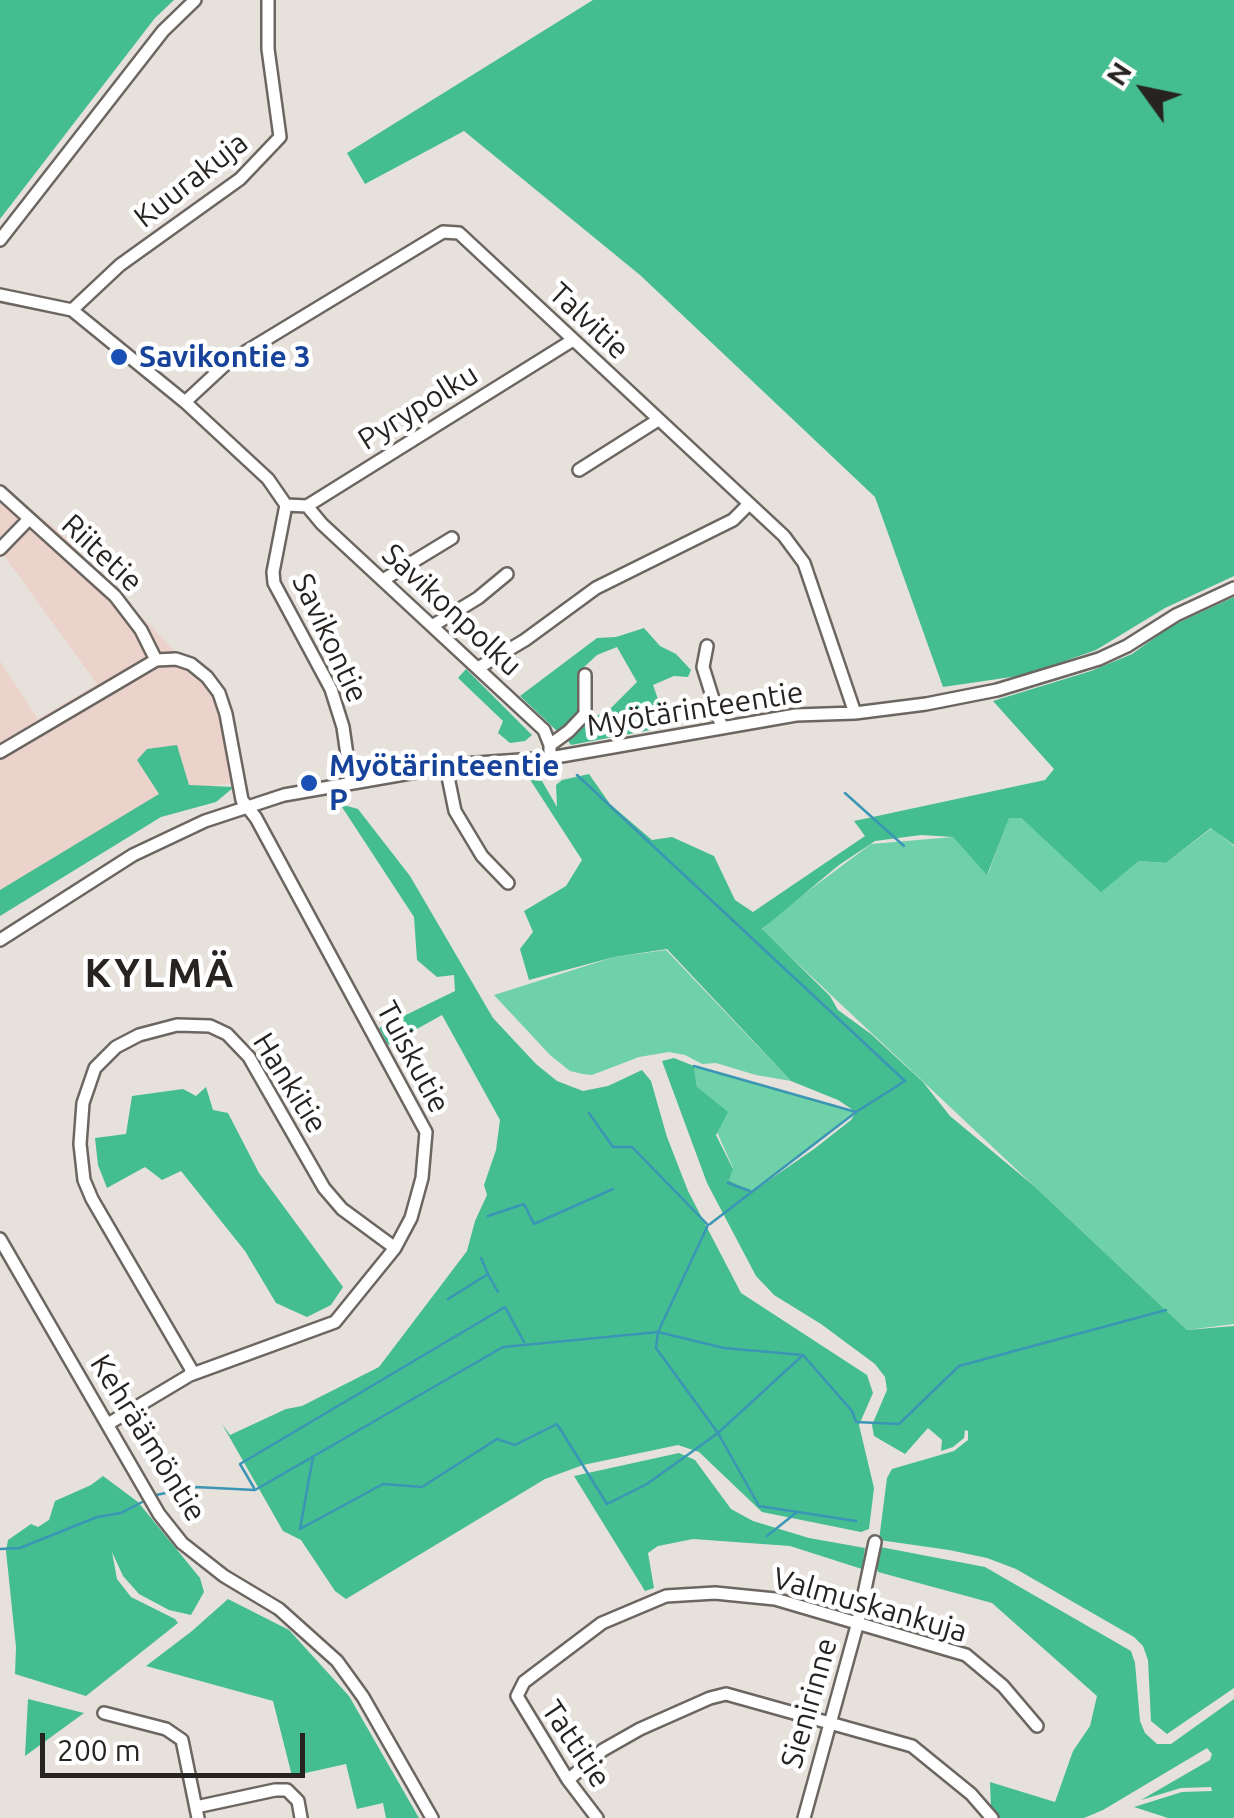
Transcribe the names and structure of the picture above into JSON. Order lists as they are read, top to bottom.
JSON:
{
  "streets": {
    "street": [
      "Kuurakuja",
      "Talvitie",
      "Pyrypolku",
      "Riitetie",
      "Savikonpolku",
      "Savikontie",
      "Myötärinteentie",
      "Tuiskutie",
      "Hankitie",
      "Kehräämöntie",
      "Valmuskankuja",
      "Sienirinne",
      "Tattitie"
    ]
  },
  "crossings": [
    ["Talvitie", "Pyrypolku"],
    ["Talvitie", "Myötärinteentie"],
    ["Pyrypolku", "Savikonpolku"],
    ["Riitetie", "Tuiskutie"],
    ["Savikonpolku", "Myötärinteentie"],
    ["Savikontie", "Myötärinteentie"],
    ["Myötärinteentie", "Tuiskutie"],
    ["Tuiskutie", "Hankitie"],
    ["Tuiskutie", "Kehräämöntie"],
    ["Valmuskankuja", "Sienirinne"],
    ["Valmuskankuja", "Tattitie"]
  ],
  "districts": ["KYLMÄ"],
  "places": ["Savikontie 3", "Myötärinteentie P"],
  "scale_bar": "200 m",
  "north": "top left"
}
